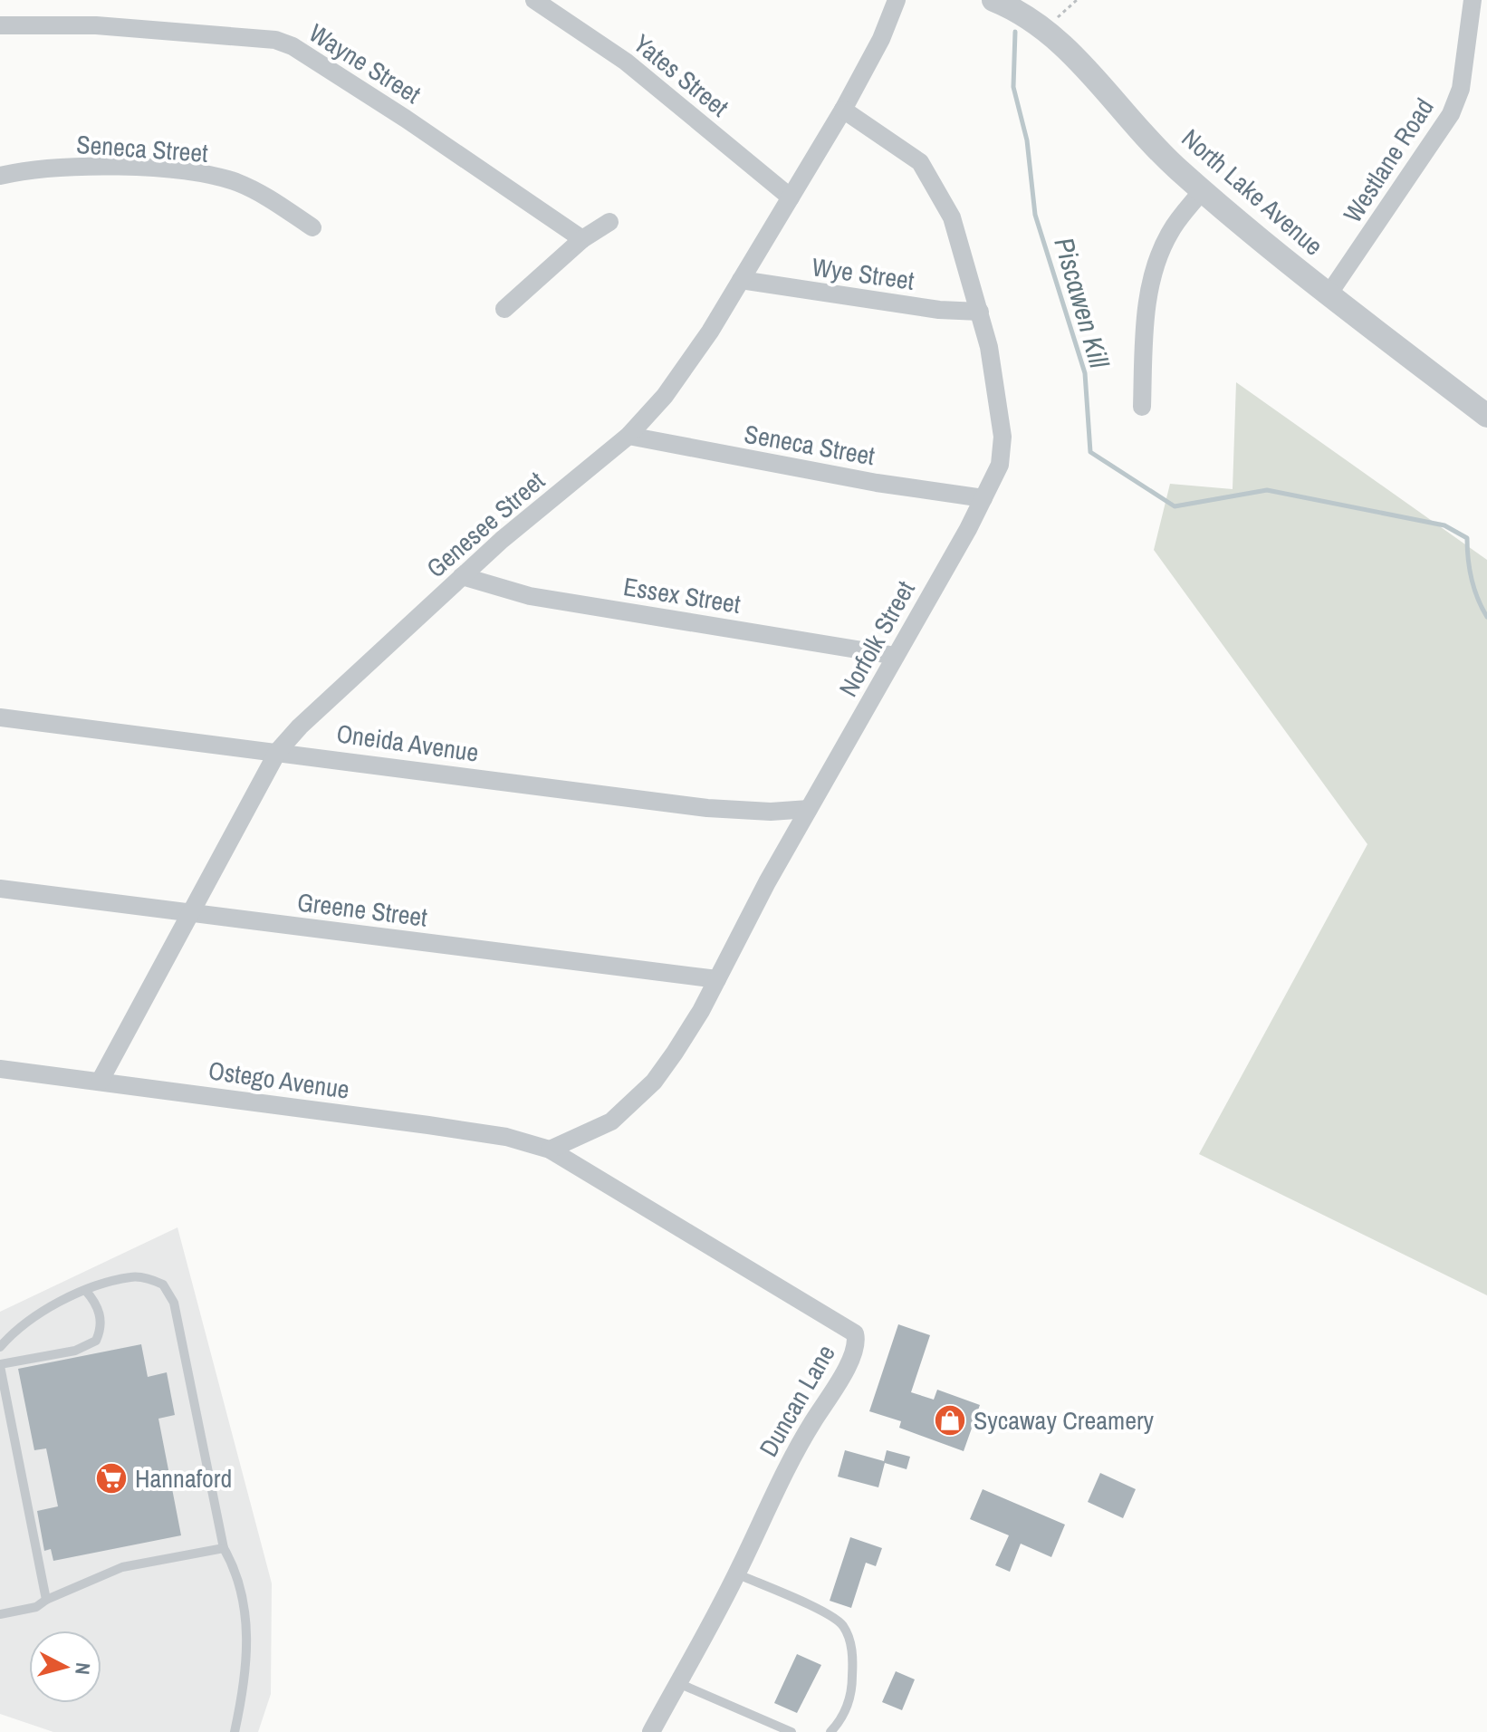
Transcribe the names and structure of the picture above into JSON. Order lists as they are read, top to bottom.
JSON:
{
  "streets": {
    "street": [
      "Wayne Street",
      "Yates Street",
      "Seneca Street",
      "Westlane Road",
      "North Lake Avenue",
      "Wye Street",
      "Genesee Street",
      "Essex Street",
      "Norfolk Street",
      "Oneida Avenue",
      "Greene Street",
      "Ostego Avenue",
      "Duncan Lane"
    ]
  },
  "crossings": [
    ["Yates Street", "Genesee Street"],
    ["Seneca Street", "Genesee Street"],
    ["Seneca Street", "Norfolk Street"],
    ["Westlane Road", "North Lake Avenue"],
    ["Wye Street", "Genesee Street"],
    ["Wye Street", "Norfolk Street"],
    ["Genesee Street", "Essex Street"],
    ["Genesee Street", "Norfolk Street"],
    ["Genesee Street", "Oneida Avenue"],
    ["Genesee Street", "Greene Street"],
    ["Genesee Street", "Ostego Avenue"],
    ["Essex Street", "Norfolk Street"],
    ["Norfolk Street", "Oneida Avenue"],
    ["Norfolk Street", "Greene Street"],
    ["Norfolk Street", "Ostego Avenue"],
    ["Norfolk Street", "Duncan Lane"],
    ["Ostego Avenue", "Duncan Lane"]
  ],
  "water": ["Piscawen Kill"],
  "places": {
    "shop": ["Sycaway Creamery"],
    "supermarket": ["Hannaford"]
  },
  "north": "right"
}
